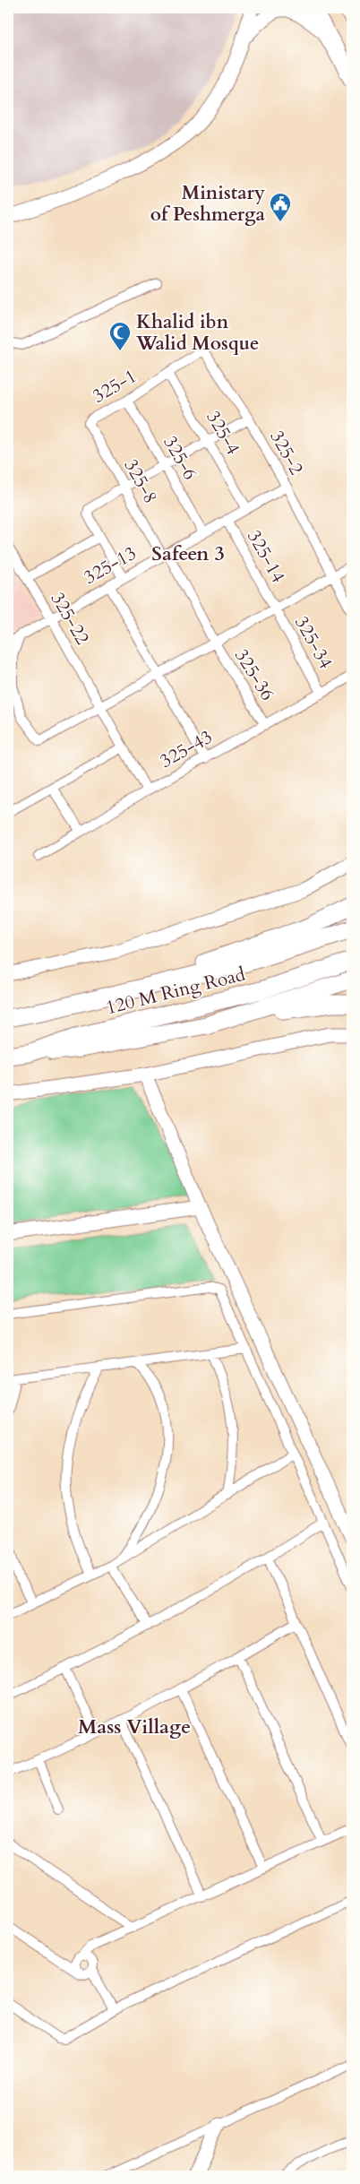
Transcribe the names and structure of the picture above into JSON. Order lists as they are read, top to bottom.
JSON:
{
  "streets": {
    "highway": ["120 M Ring Road"],
    "street": [
      "325-1",
      "325-4",
      "325-2",
      "325-6",
      "325-8",
      "325-14",
      "325-13",
      "325-22",
      "325-34",
      "325-36",
      "325-43"
    ]
  },
  "crossings": [
    ["325-1", "325-4"],
    ["325-1", "325-2"],
    ["325-1", "325-6"],
    ["325-1", "325-8"],
    ["325-4", "325-13"],
    ["325-2", "325-13"],
    ["325-6", "325-13"],
    ["325-8", "325-13"],
    ["325-8", "325-36"],
    ["325-14", "325-13"],
    ["325-14", "325-34"],
    ["325-13", "325-22"],
    ["325-22", "325-43"],
    ["325-34", "325-43"],
    ["325-36", "325-43"]
  ],
  "districts": ["Safeen 3", "Mass Village"],
  "places": {
    "public building": ["Ministary of Peshmerga"],
    "mosque": ["Khalid ibn Walid Mosque"]
  }
}
